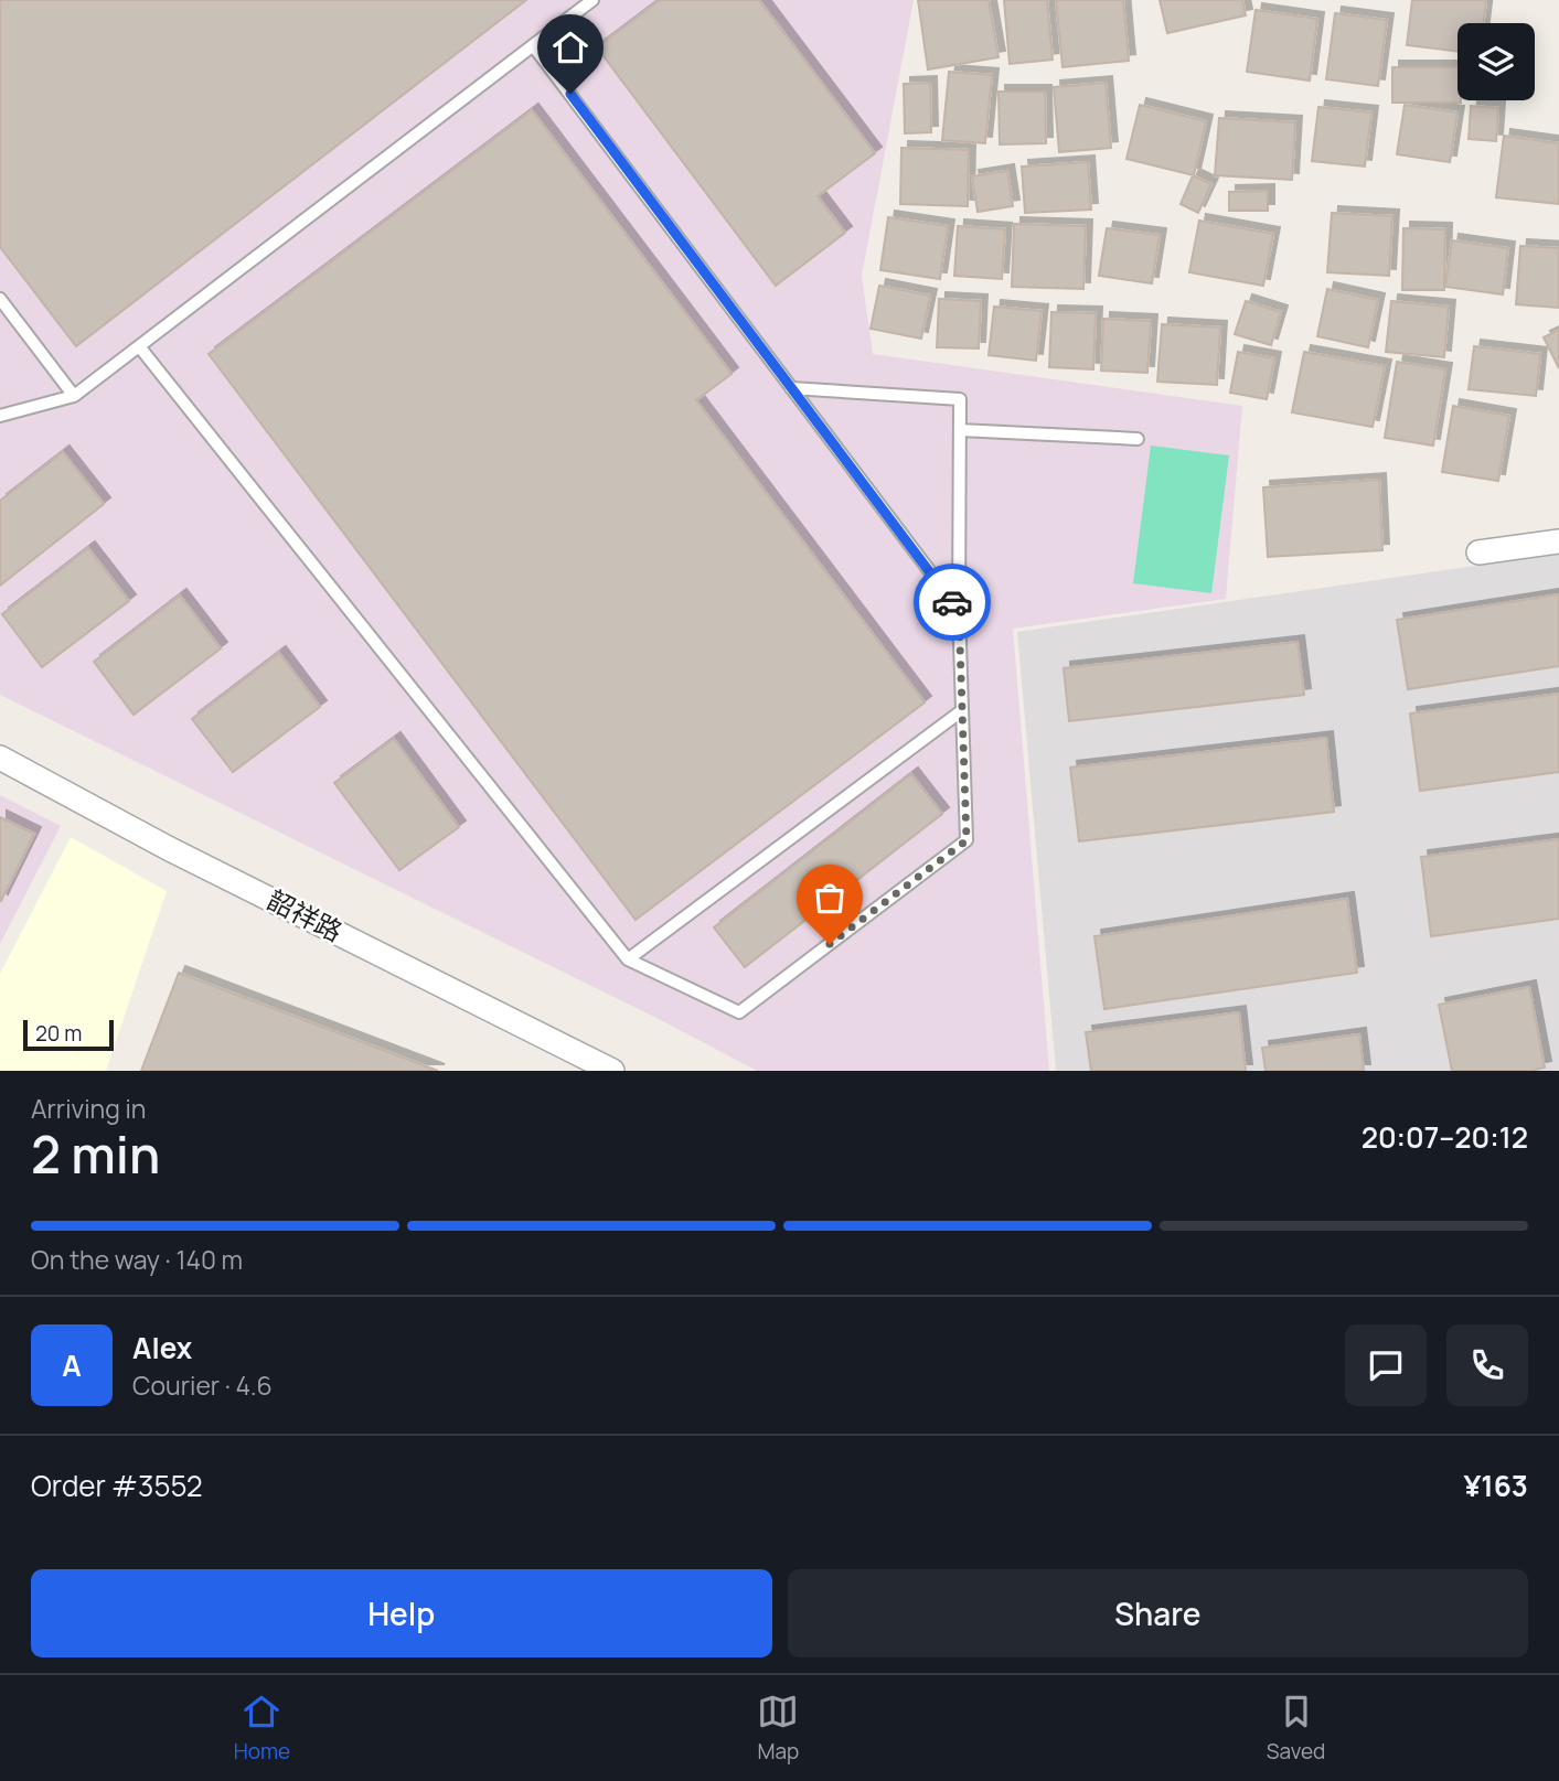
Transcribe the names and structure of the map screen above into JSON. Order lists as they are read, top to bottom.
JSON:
{
  "streets": {
    "street": ["韶祥路"]
  },
  "scale_bar": "20 m",
  "page": {
    "scale": "20 m",
    "heading": ["2 min", "Arriving in", "20:07–20:12"],
    "panel": [
      "Alex",
      "Courier · 4.6",
      "Order #3552",
      "¥163"
    ],
    "bar": "On the way · 140 m",
    "round": "A",
    "buttons": ["Help", "Share"],
    "tabs": ["Home", "Map", "Saved"]
  }
}
